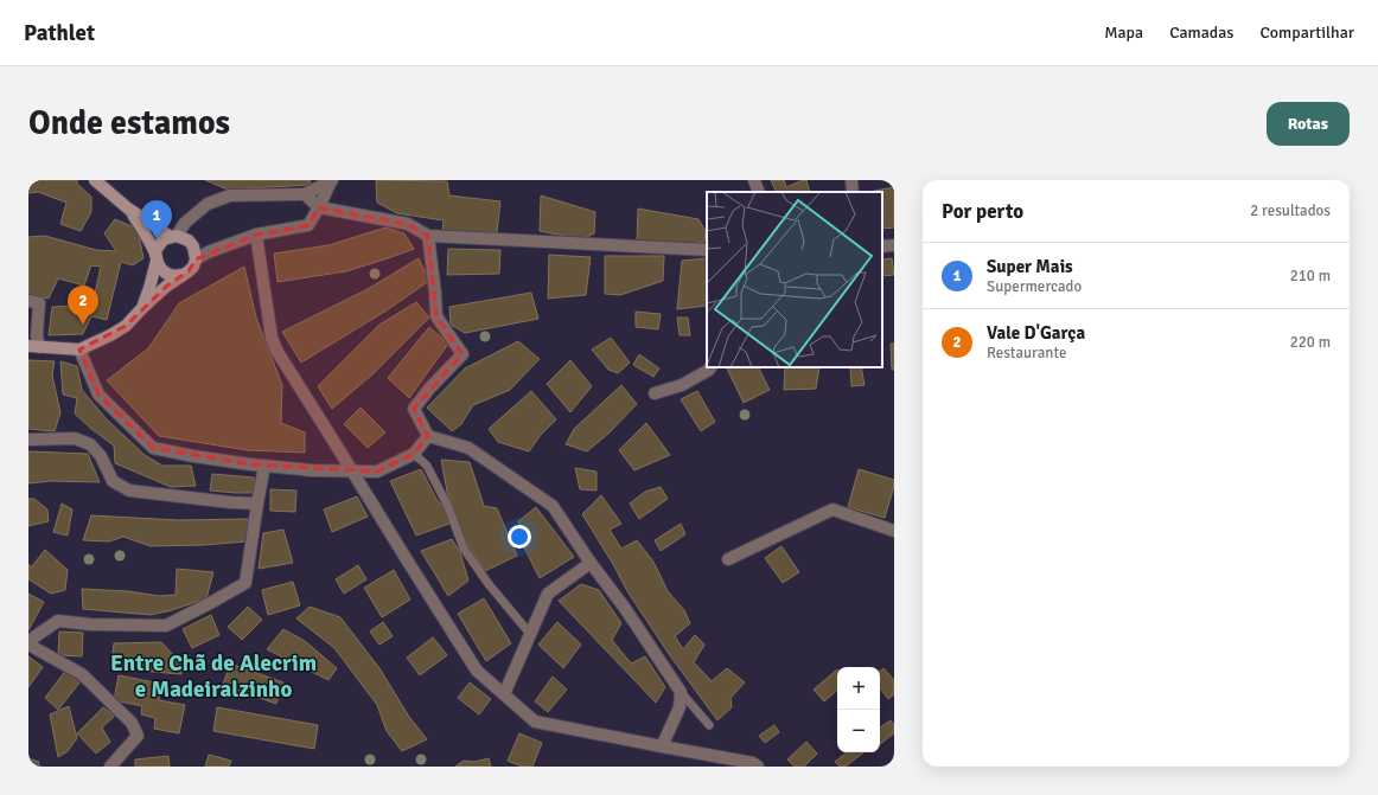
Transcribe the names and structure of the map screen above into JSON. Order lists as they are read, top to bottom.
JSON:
{
  "districts": ["Entre Chã de Alecrim e Madeiralzinho"],
  "page": {
    "header": "Pathlet",
    "nav": ["Mapa", "Camadas", "Compartilhar"],
    "buttons": "Rotas",
    "title": "Onde estamos",
    "heading": ["Por perto", "2 resultados"],
    "pins": ["1", "2"],
    "list": [
      {
        "mark": "1",
        "name": "Super Mais",
        "note": "Supermercado",
        "value": "210 m"
      },
      {
        "mark": "2",
        "name": "Vale D'Garça",
        "note": "Restaurante",
        "value": "220 m"
      }
    ],
    "map_buttons": ["+", "−"]
  }
}
